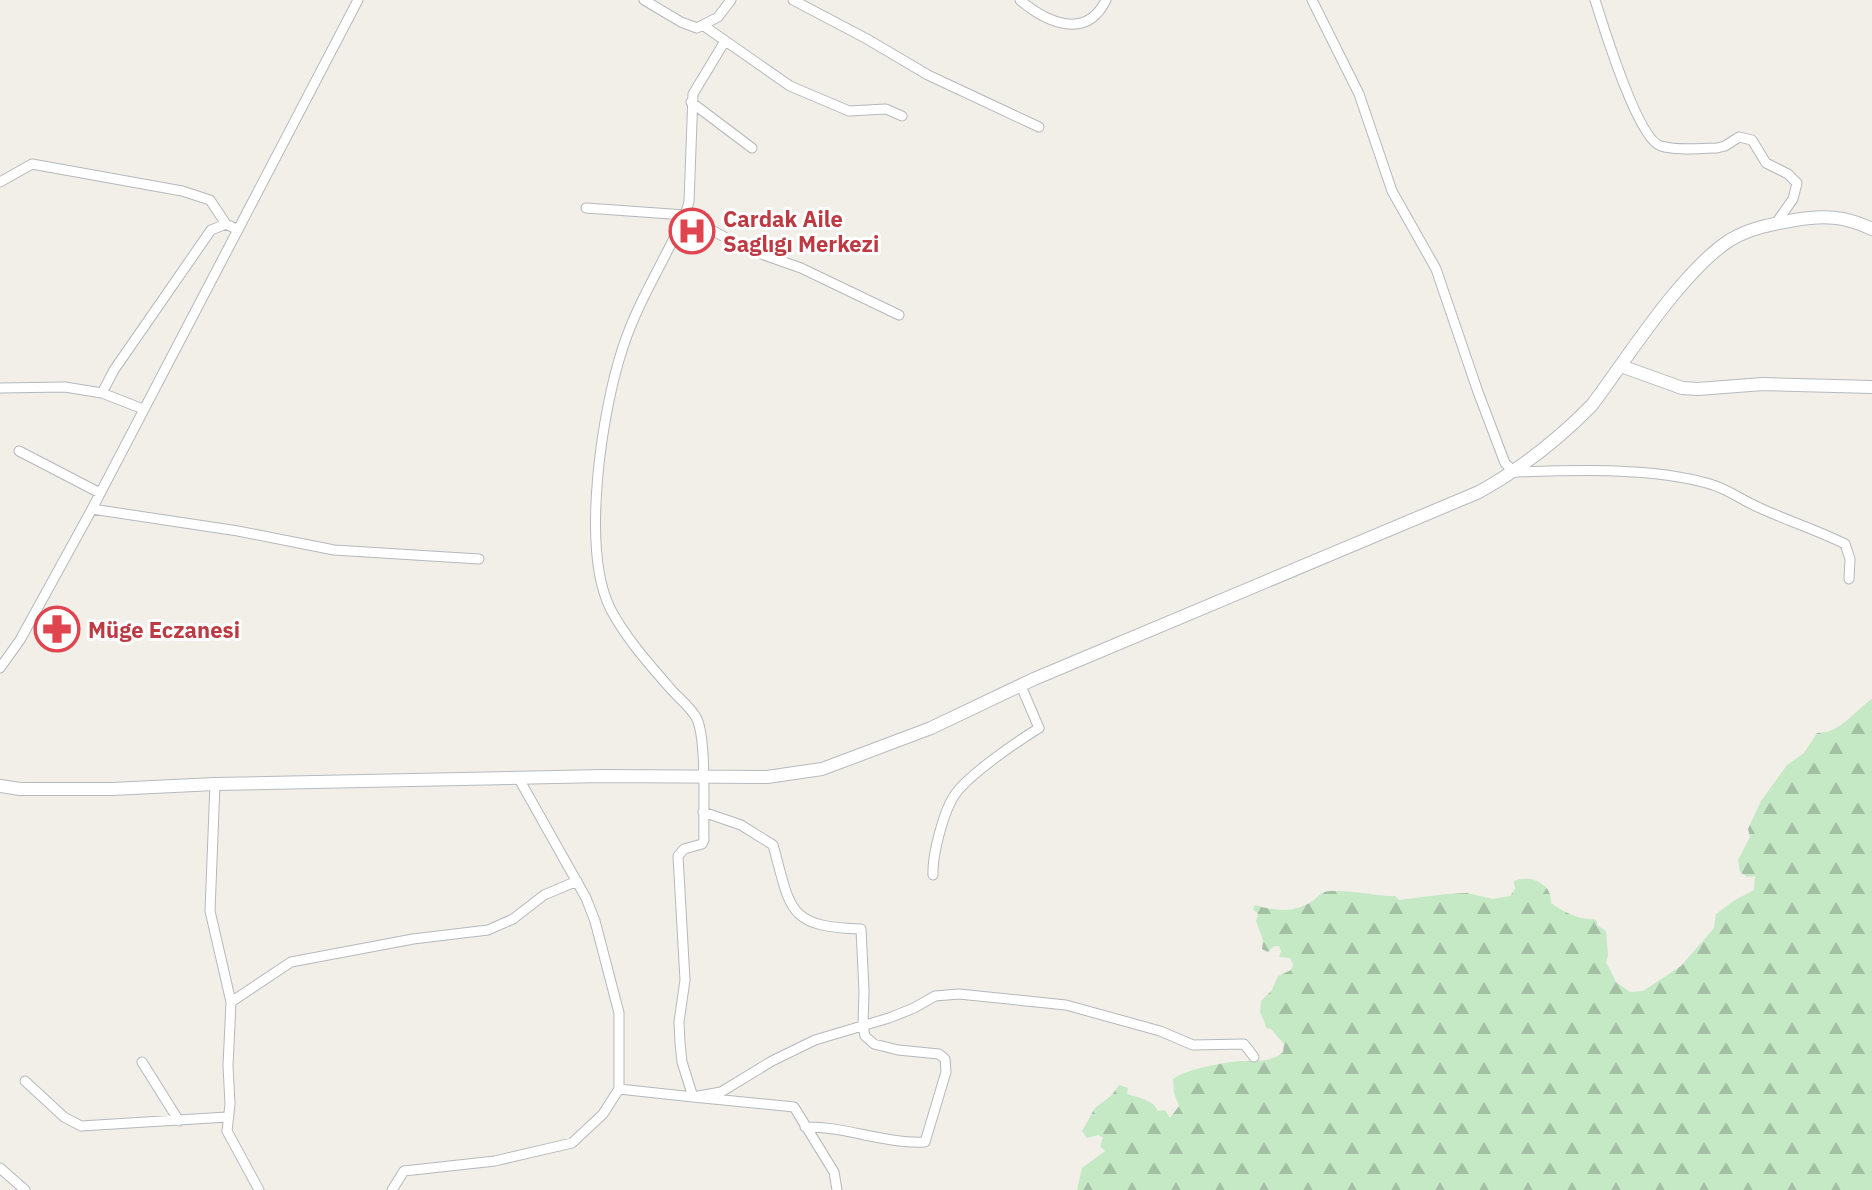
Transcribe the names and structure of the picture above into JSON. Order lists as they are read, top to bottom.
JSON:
{
  "places": {
    "hospital": ["Cardak Aile Saglıgı Merkezi"],
    "pharmacy": ["Müge Eczanesi"]
  }
}
